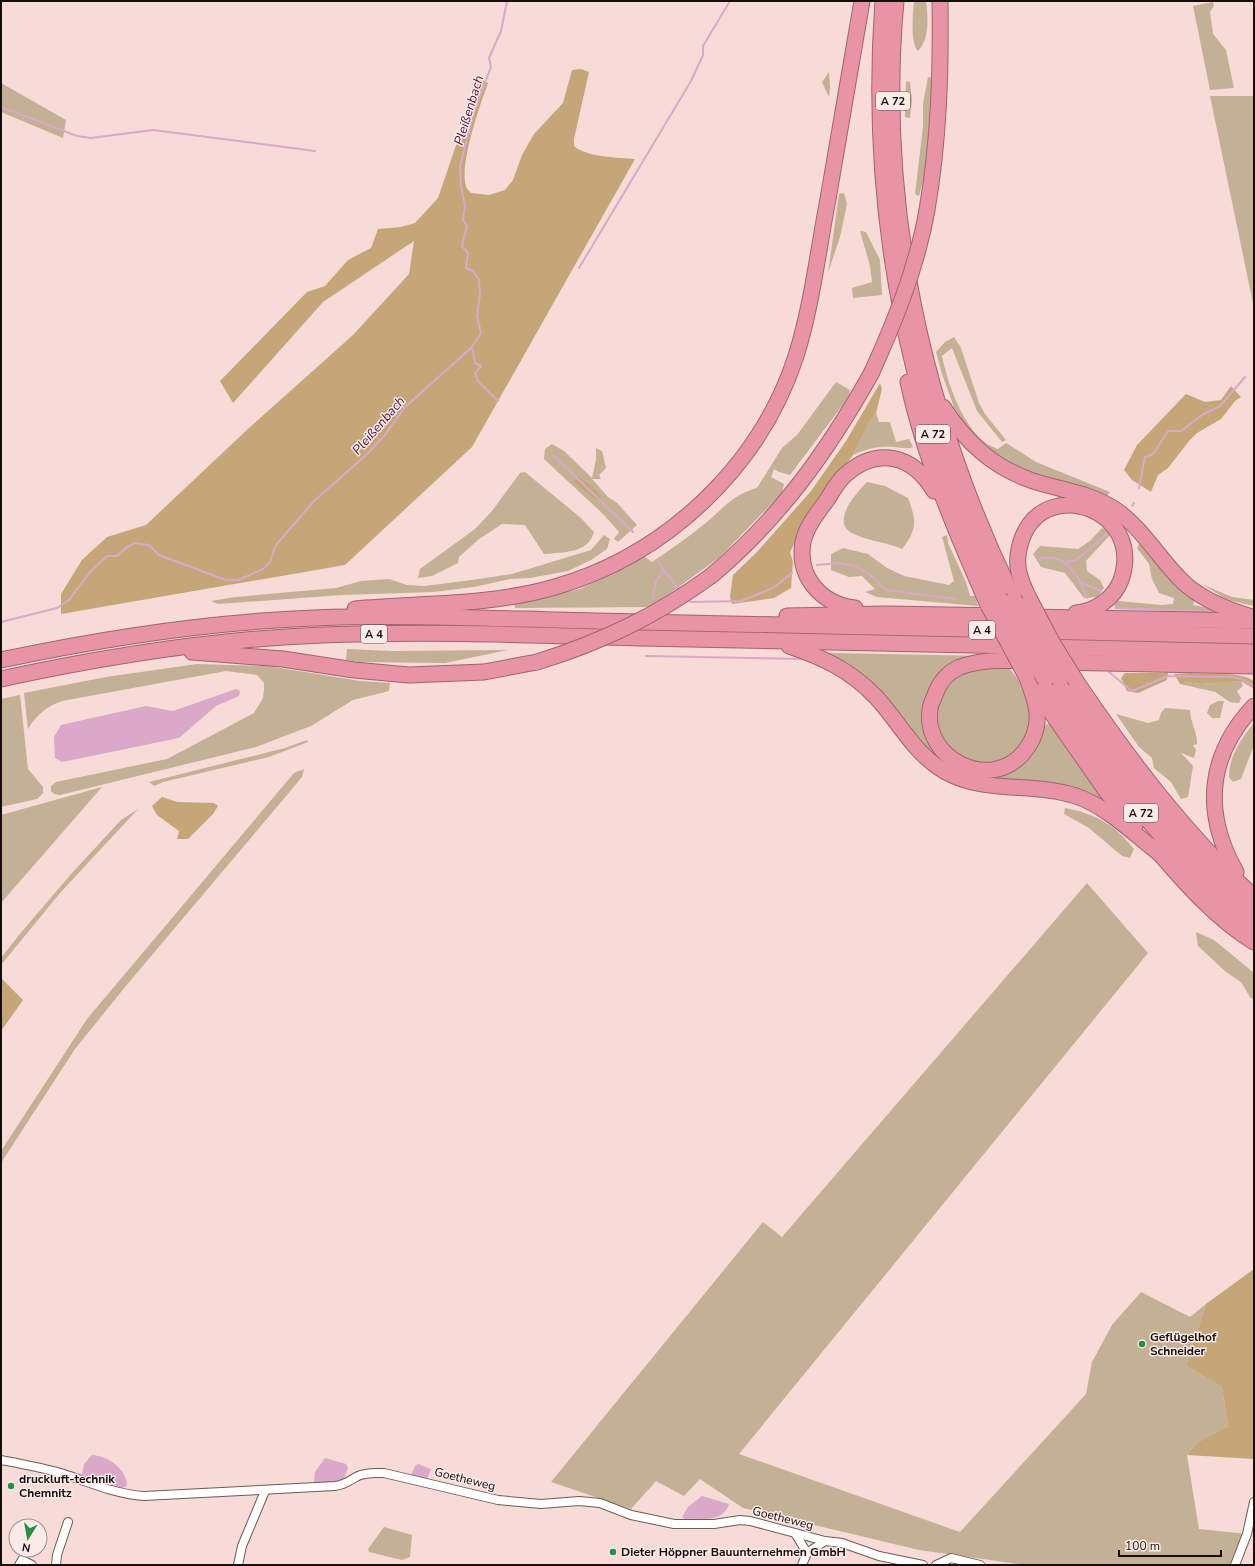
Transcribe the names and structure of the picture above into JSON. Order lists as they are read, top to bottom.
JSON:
{
  "streets": {
    "highway": ["A 72", "A 4"],
    "street": ["Goetheweg"]
  },
  "water": ["Pleißenbach"],
  "places": ["Geflügelhof Schneider", "druckluft-technik Chemnitz", "Dieter Höppner Bauunternehmen GmbH"],
  "scale_bar": "100 m",
  "north": "bottom"
}
